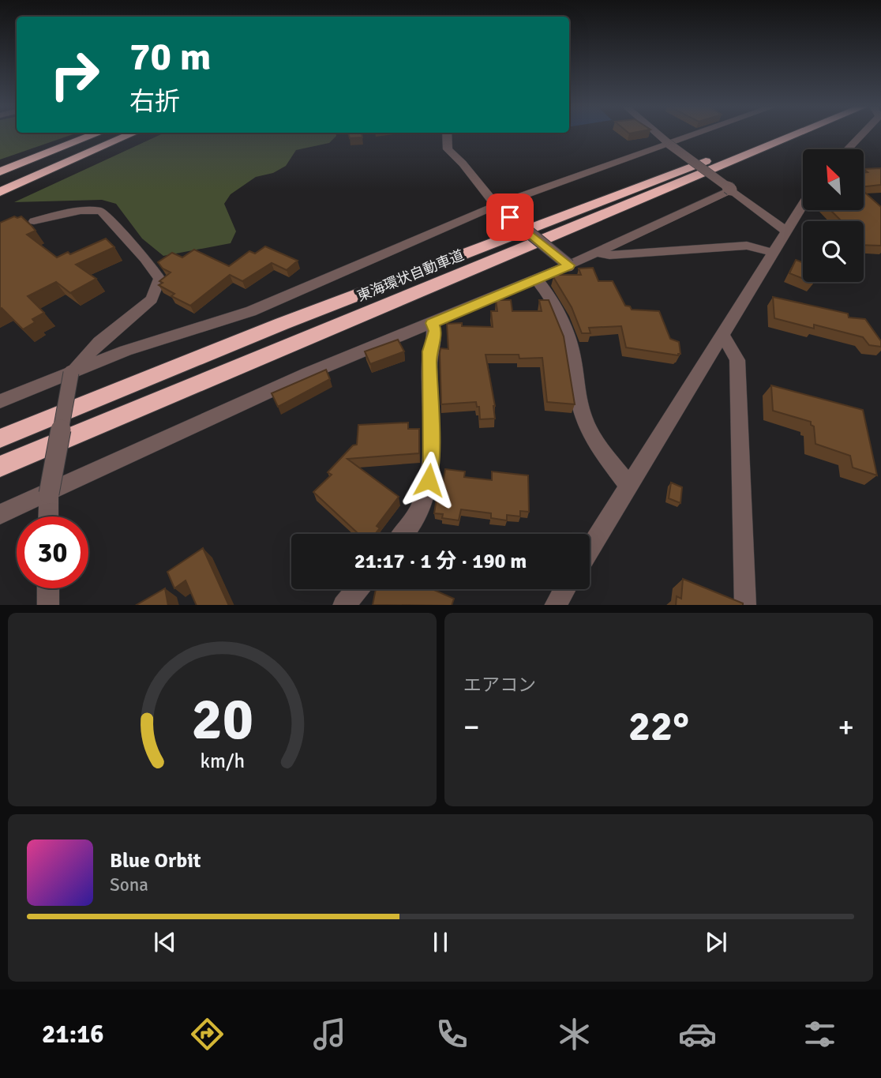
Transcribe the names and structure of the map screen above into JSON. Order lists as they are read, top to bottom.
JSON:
{
  "streets": {
    "highway": ["東海環状自動車道"]
  },
  "north": "top left",
  "page": {
    "turn": ["70 m", "右折"],
    "limit": "30",
    "trip": "21:17 · 1 分 · 190 m",
    "tile": "エアコン",
    "heat": ["−", "22°", "+"],
    "song": ["Blue Orbit", "Sona"],
    "tabs": "21:16",
    "gauge": ["20", "km/h"]
  }
}
